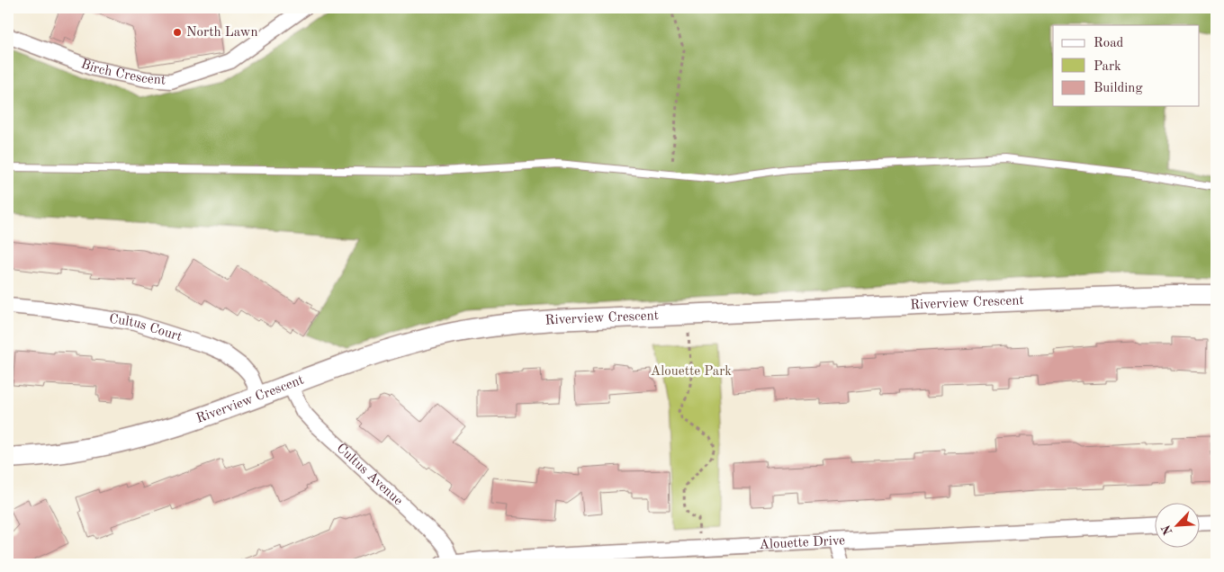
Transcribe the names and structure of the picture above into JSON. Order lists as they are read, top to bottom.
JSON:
{
  "streets": {
    "street": [
      "Birch Crescent",
      "Riverview Crescent",
      "Cultus Court",
      "Cultus Avenue",
      "Alouette Drive"
    ]
  },
  "crossings": [
    ["Riverview Crescent", "Cultus Court"],
    ["Riverview Crescent", "Cultus Avenue"],
    ["Cultus Avenue", "Alouette Drive"]
  ],
  "parks": ["Alouette Park"],
  "places": ["North Lawn"],
  "legend": ["Road", "Park", "Building"],
  "north": "bottom left"
}
